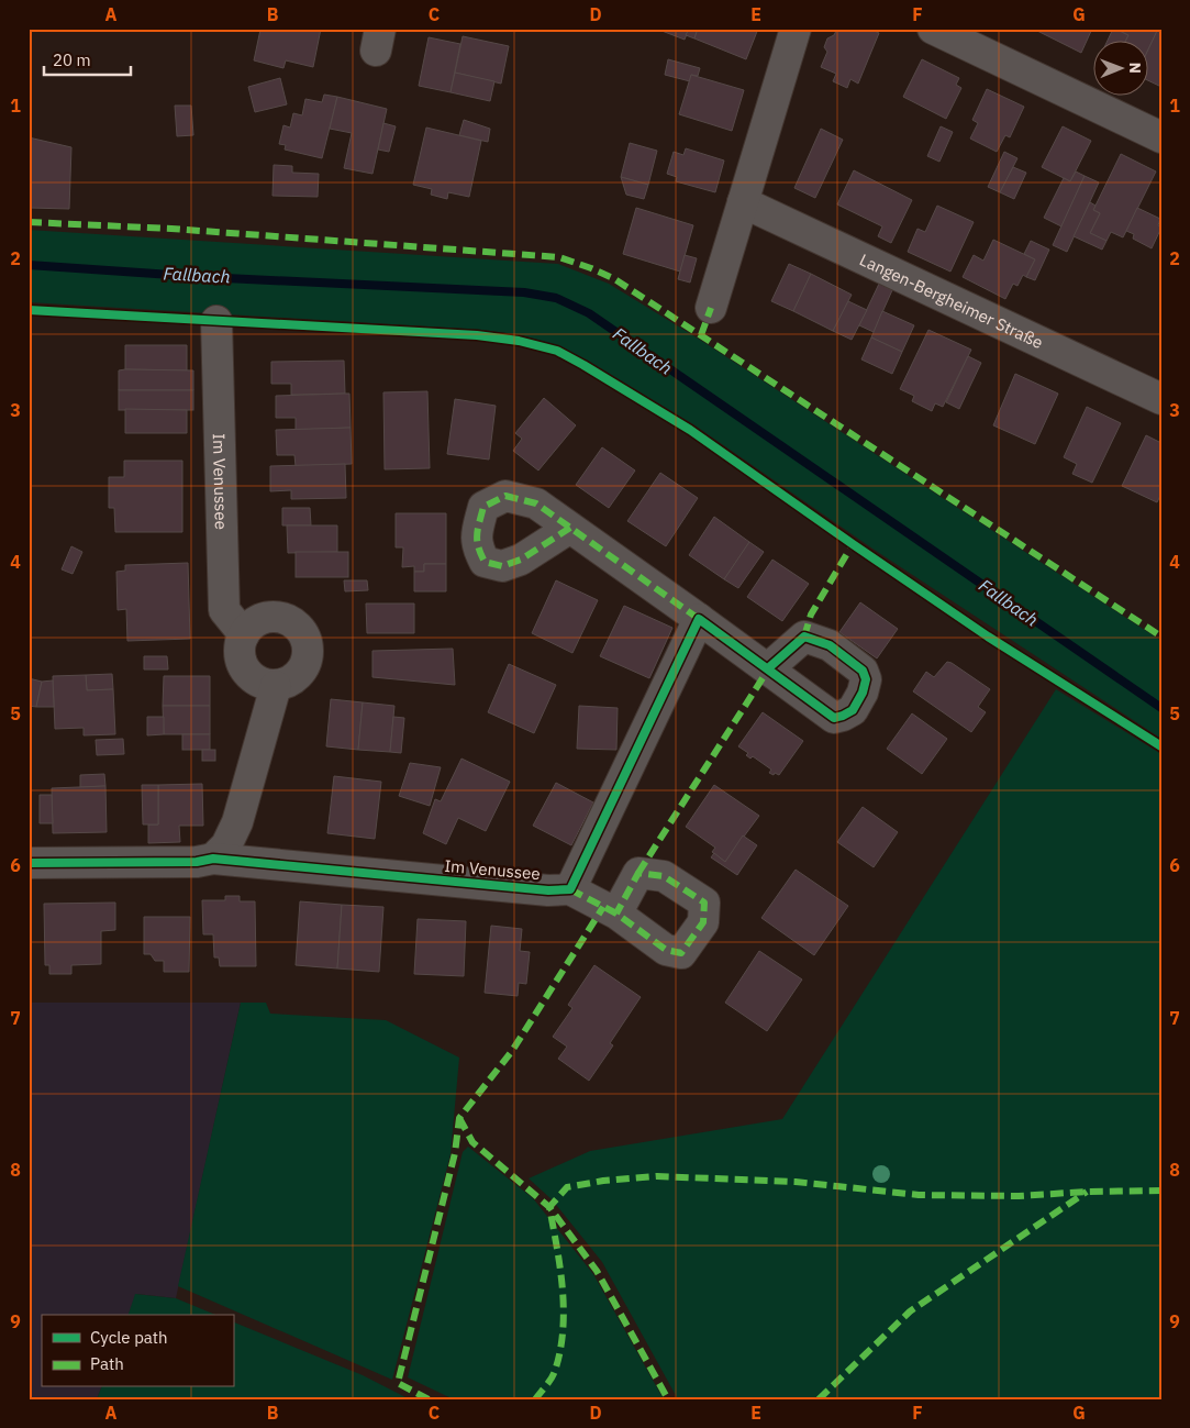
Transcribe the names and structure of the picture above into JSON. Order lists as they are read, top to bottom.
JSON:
{
  "streets": {
    "street": ["Langen-Bergheimer Straße", "Im Venussee"]
  },
  "water": ["Fallbach"],
  "legend": ["Cycle path", "Path"],
  "scale_bar": "20 m",
  "north": "right",
  "grid": {
    "columns": [
      "A",
      "B",
      "C",
      "D",
      "E",
      "F",
      "G"
    ],
    "rows": [
      "1",
      "2",
      "3",
      "4",
      "5",
      "6",
      "7",
      "8",
      "9"
    ]
  }
}
